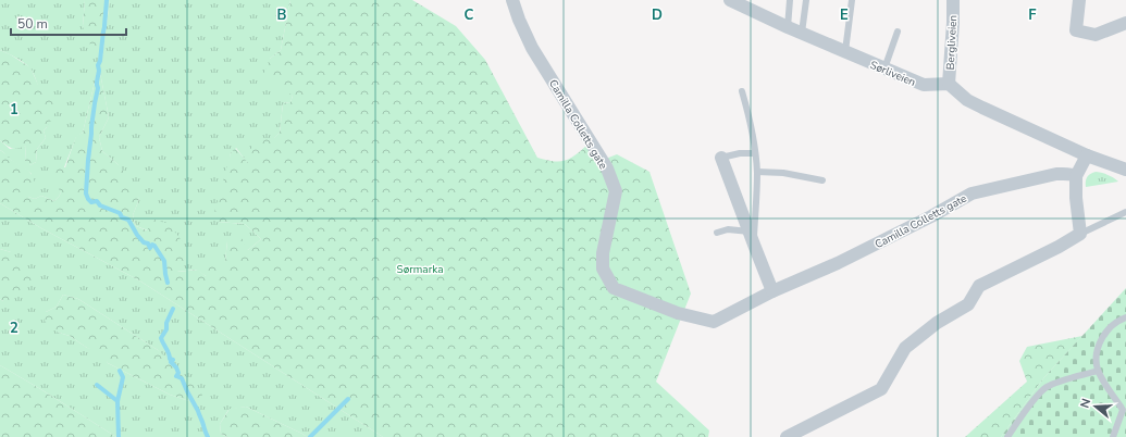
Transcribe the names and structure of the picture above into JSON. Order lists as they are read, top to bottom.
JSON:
{
  "streets": {
    "street": ["Bergliveien", "Sørliveien", "Camilla Colletts gate"]
  },
  "crossings": [
    ["Bergliveien", "Sørliveien"]
  ],
  "parks": ["Sørmarka"],
  "scale_bar": "50 m",
  "north": "left",
  "grid": {
    "columns": [
      "B",
      "C",
      "D",
      "E",
      "F"
    ],
    "rows": ["1", "2"]
  }
}
